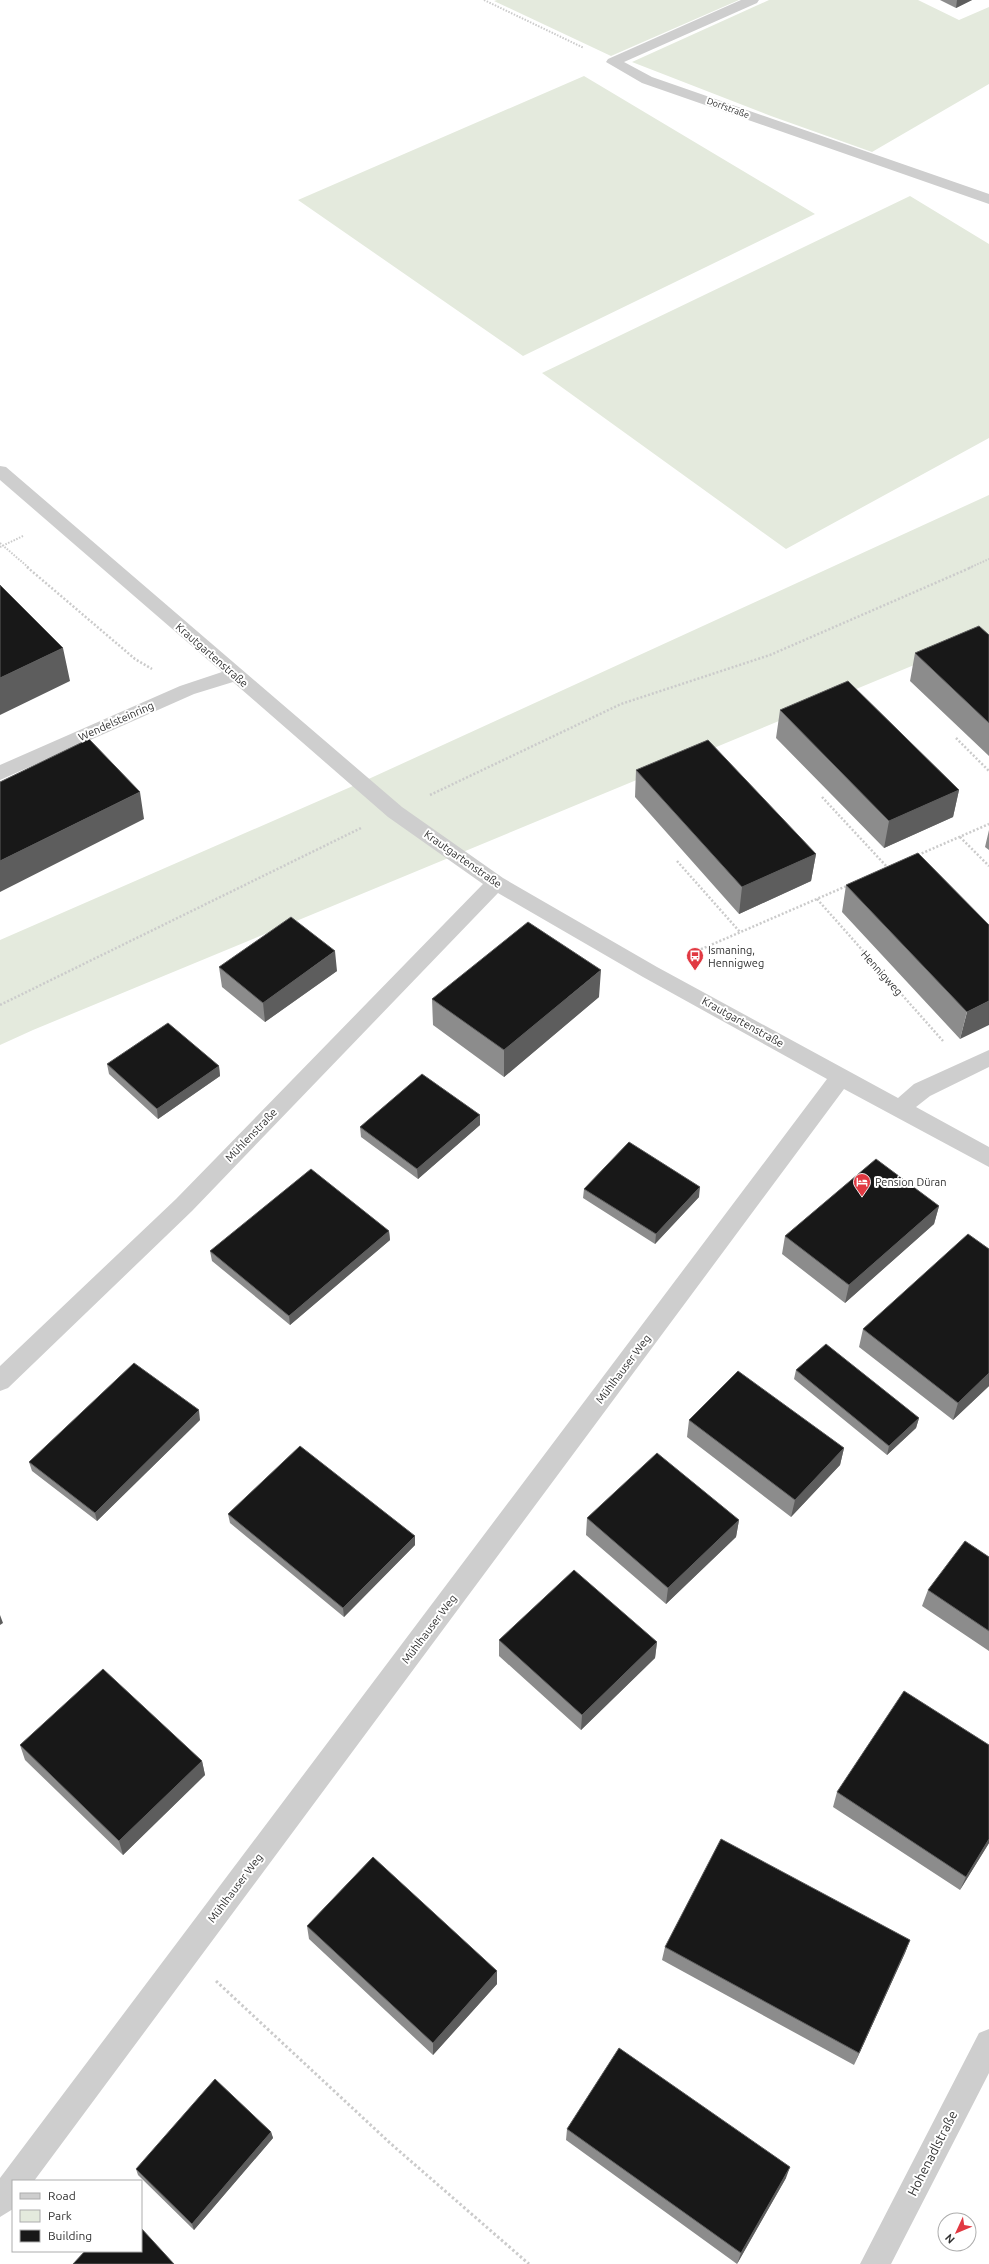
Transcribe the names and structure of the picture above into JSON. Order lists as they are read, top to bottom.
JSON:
{
  "streets": {
    "street": [
      "Dorfstraße",
      "Krautgartenstraße",
      "Wendelsteinring",
      "Mühlenstraße",
      "Mühlhauser Weg",
      "Hohenadlstraße"
    ],
    "path": ["Hennigweg"]
  },
  "crossings": [
    ["Krautgartenstraße", "Wendelsteinring"],
    ["Krautgartenstraße", "Mühlenstraße"],
    ["Krautgartenstraße", "Mühlhauser Weg"]
  ],
  "places": {
    "bus stop": ["Ismaning, Hennigweg"],
    "hotel": ["Pension Düran"]
  },
  "legend": ["Road", "Park", "Building"],
  "north": "bottom left"
}
